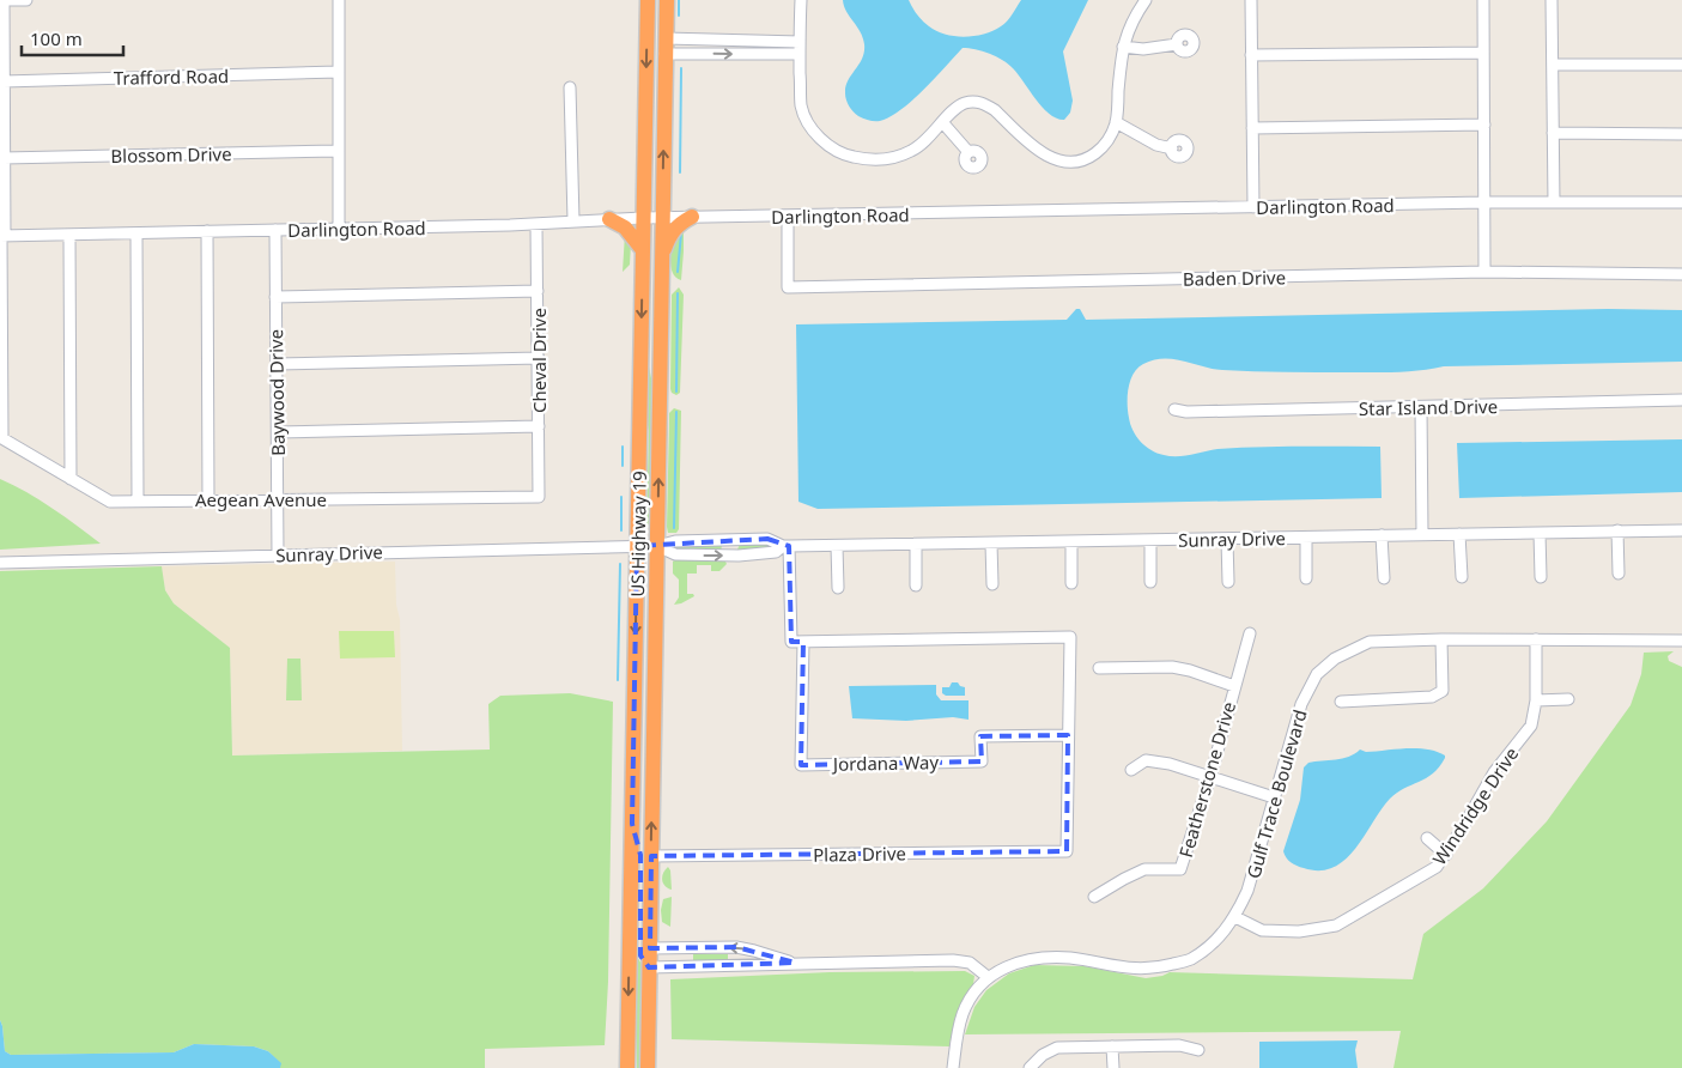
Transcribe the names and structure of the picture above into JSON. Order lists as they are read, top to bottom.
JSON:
{
  "streets": {
    "highway": ["US Highway 19"],
    "street": [
      "Trafford Road",
      "Blossom Drive",
      "Darlington Road",
      "Baden Drive",
      "Cheval Drive",
      "Baywood Drive",
      "Star Island Drive",
      "Aegean Avenue",
      "Sunray Drive",
      "Jordana Way",
      "Featherstone Drive",
      "Gulf Trace Boulevard",
      "Windridge Drive",
      "Plaza Drive"
    ]
  },
  "crossings": [
    ["Darlington Road", "Baden Drive"],
    ["Darlington Road", "Cheval Drive"],
    ["Darlington Road", "Baywood Drive"],
    ["Darlington Road", "US Highway 19"],
    ["Cheval Drive", "Aegean Avenue"],
    ["Baywood Drive", "Aegean Avenue"],
    ["Baywood Drive", "Sunray Drive"],
    ["US Highway 19", "Sunray Drive"],
    ["US Highway 19", "Plaza Drive"],
    ["Jordana Way", "Plaza Drive"],
    ["Gulf Trace Boulevard", "Windridge Drive"]
  ],
  "scale_bar": "100 m"
}
